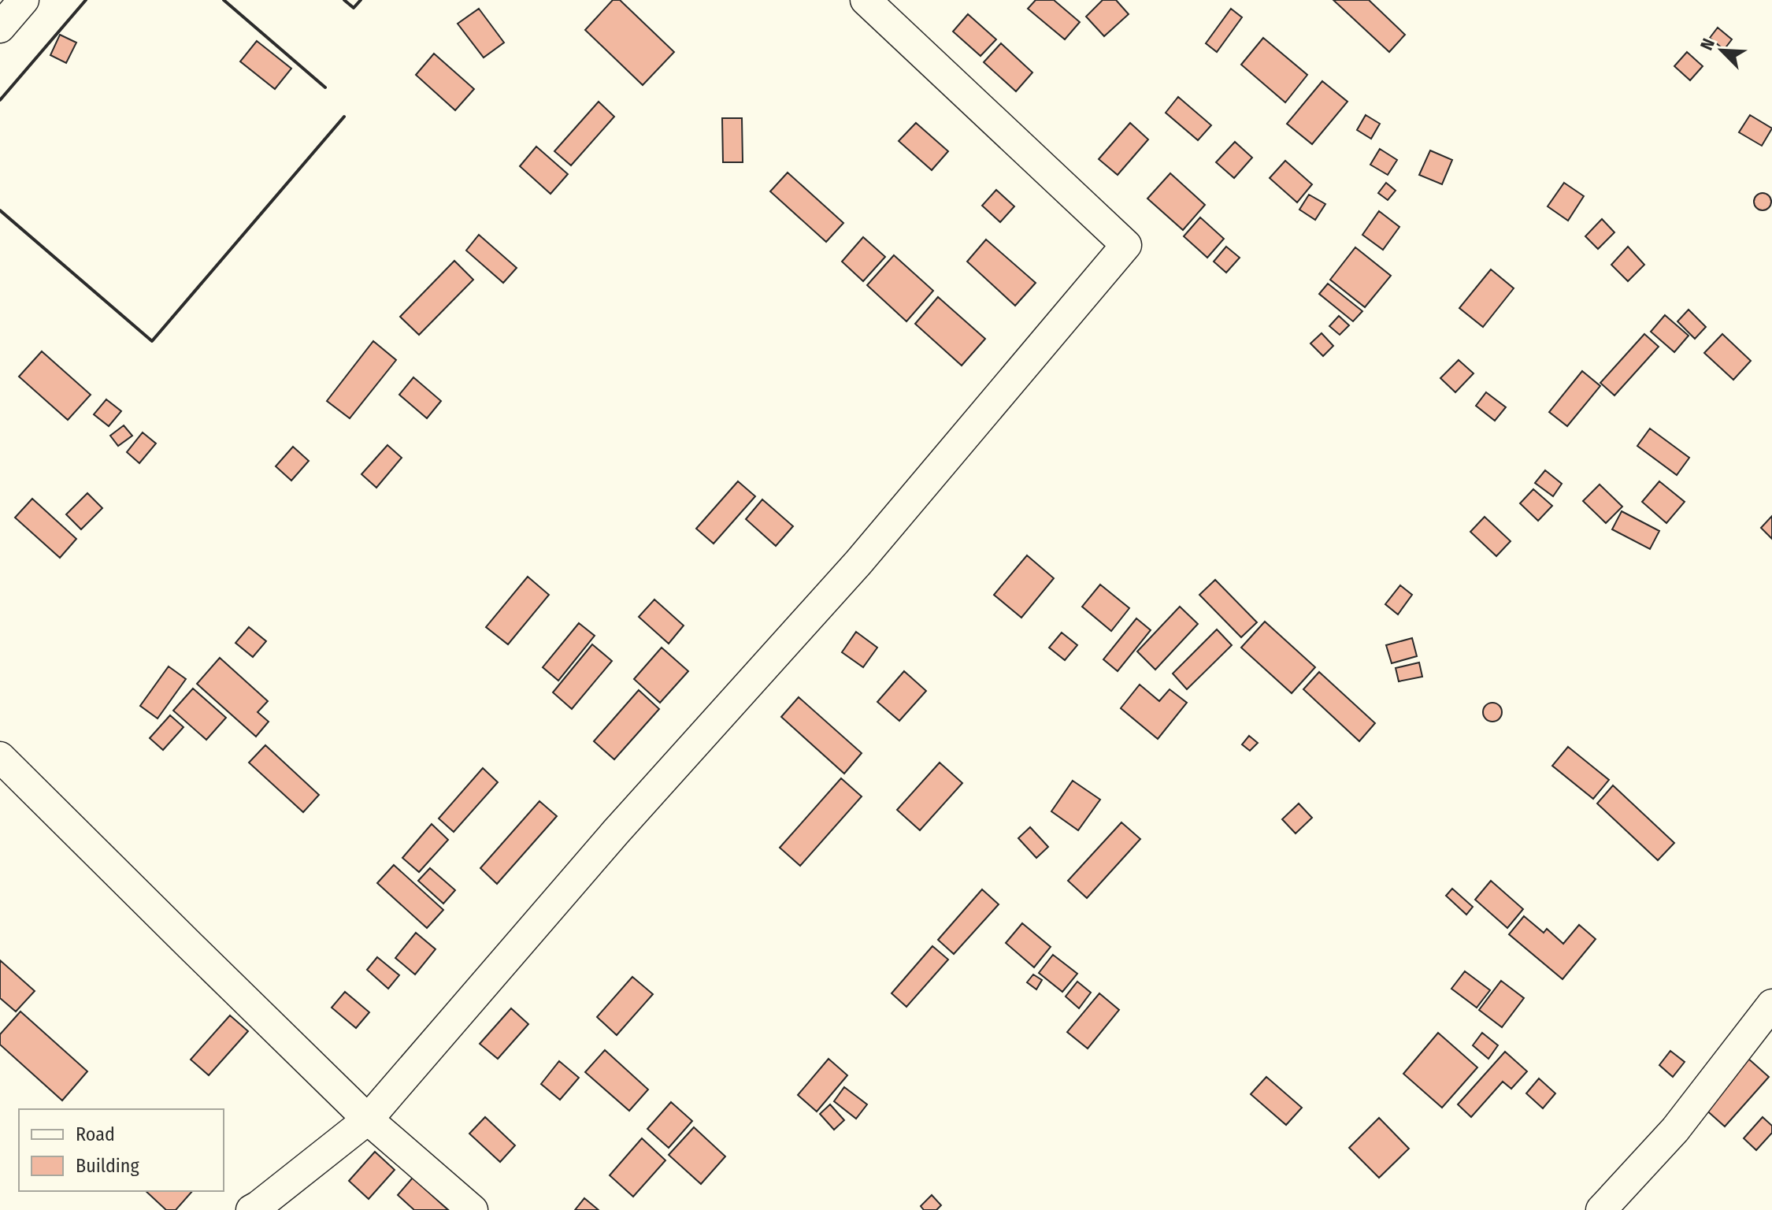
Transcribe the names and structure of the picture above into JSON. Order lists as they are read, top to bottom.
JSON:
{
  "legend": ["Road", "Building"],
  "north": "top left"
}
